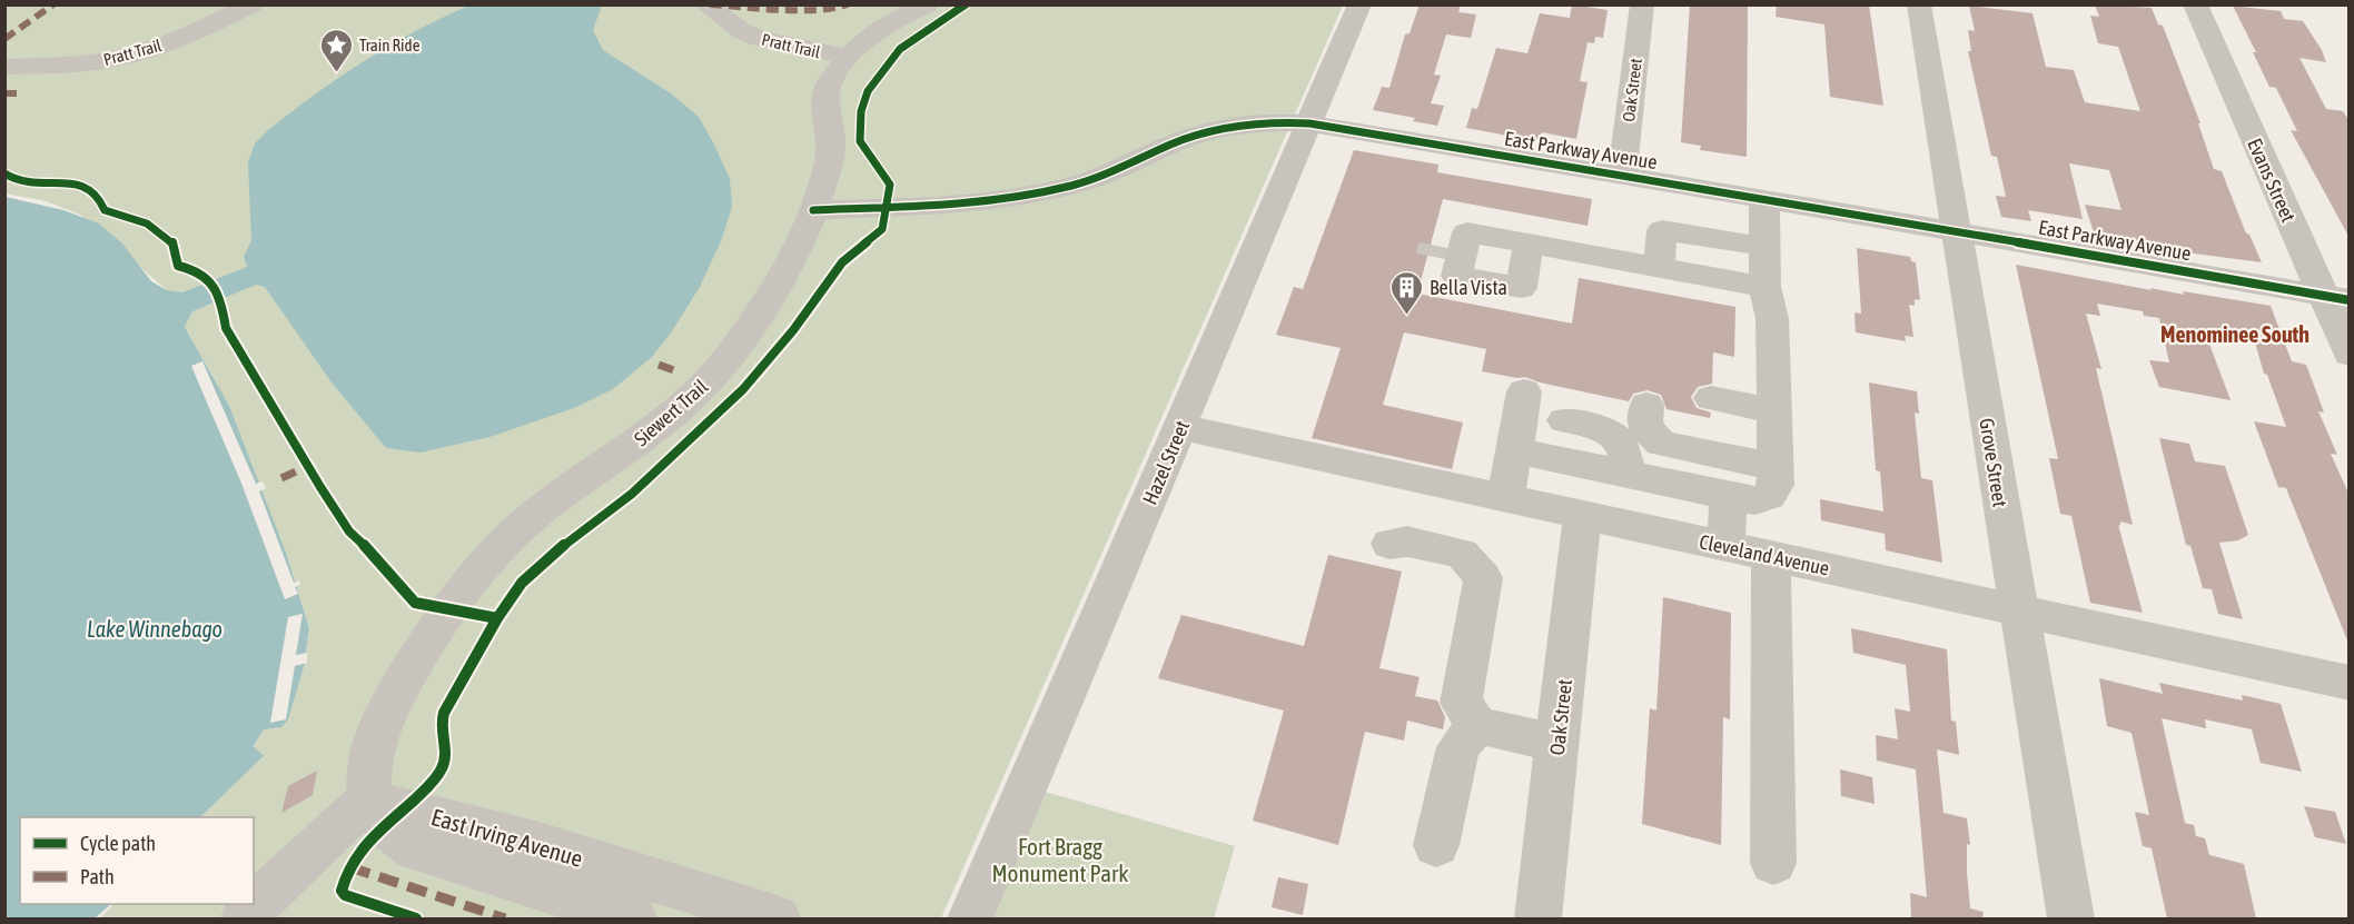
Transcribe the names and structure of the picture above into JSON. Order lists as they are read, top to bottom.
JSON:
{
  "streets": {
    "street": [
      "Pratt Trail",
      "Oak Street",
      "East Parkway Avenue",
      "Evans Street",
      "Siewert Trail",
      "Hazel Street",
      "Grove Street",
      "Cleveland Avenue",
      "East Irving Avenue"
    ]
  },
  "crossings": [
    ["Pratt Trail", "Siewert Trail"],
    ["Oak Street", "East Parkway Avenue"],
    ["Oak Street", "Cleveland Avenue"],
    ["East Parkway Avenue", "Evans Street"],
    ["East Parkway Avenue", "Siewert Trail"],
    ["East Parkway Avenue", "Hazel Street"],
    ["East Parkway Avenue", "Grove Street"],
    ["Siewert Trail", "East Irving Avenue"],
    ["Hazel Street", "Cleveland Avenue"],
    ["Grove Street", "Cleveland Avenue"]
  ],
  "districts": ["Menominee South"],
  "water": ["Lake Winnebago"],
  "parks": ["Fort Bragg Monument Park"],
  "places": {
    "place": ["Train Ride"],
    "building": ["Bella Vista"]
  },
  "legend": ["Cycle path", "Path"]
}
